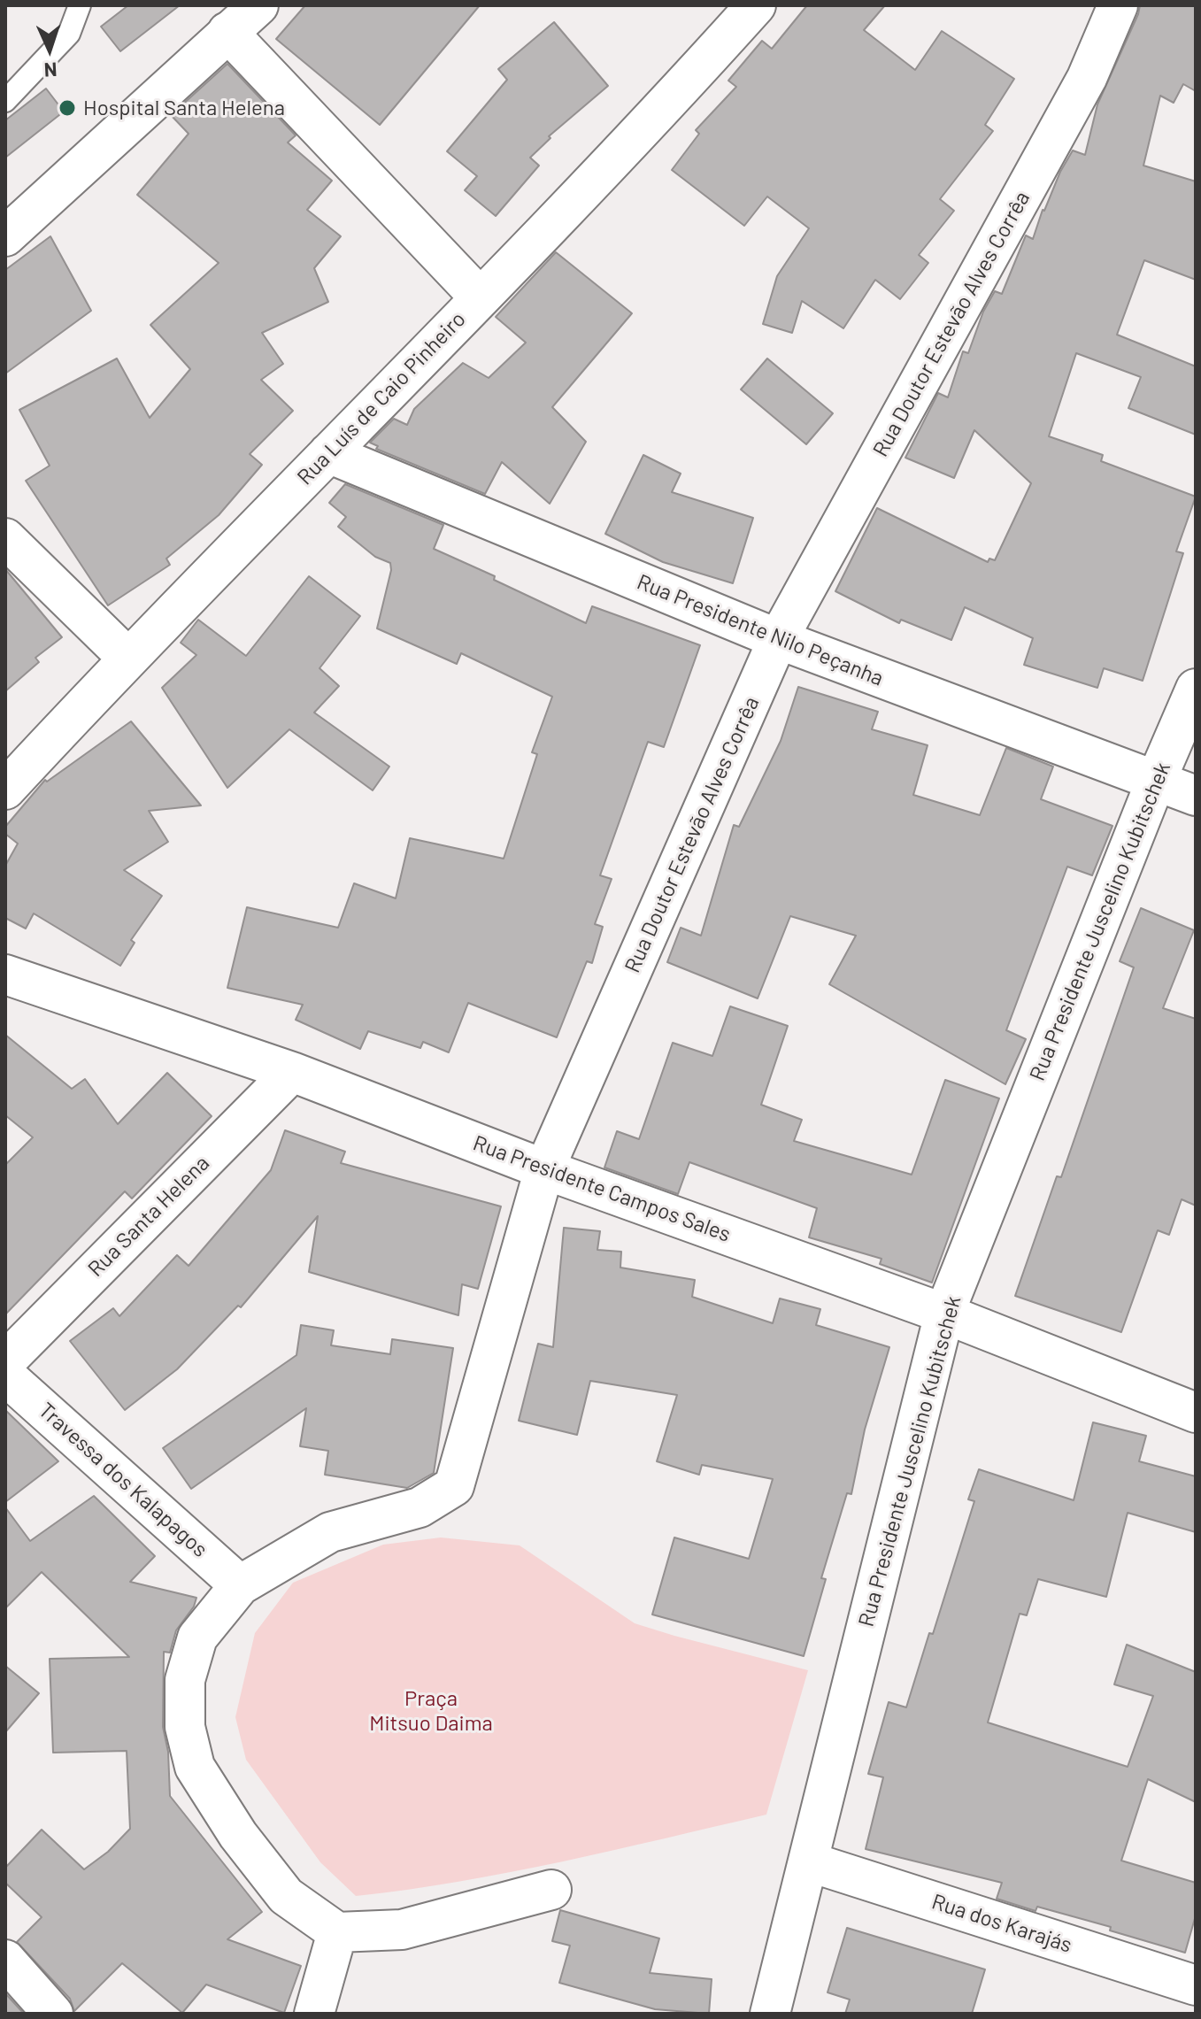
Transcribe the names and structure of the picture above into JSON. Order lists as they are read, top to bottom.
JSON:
{
  "streets": {
    "street": [
      "Rua Doutor Estevão Alves Corrêa",
      "Rua Luís de Caio Pinheiro",
      "Rua Presidente Nilo Peçanha",
      "Rua Presidente Juscelino Kubitschek",
      "Rua Presidente Campos Sales",
      "Rua Santa Helena",
      "Travessa dos Kalapagos",
      "Rua dos Karajás"
    ]
  },
  "crossings": [
    ["Rua Doutor Estevão Alves Corrêa", "Rua Presidente Nilo Peçanha"],
    ["Rua Doutor Estevão Alves Corrêa", "Rua Presidente Campos Sales"],
    ["Rua Doutor Estevão Alves Corrêa", "Travessa dos Kalapagos"],
    ["Rua Luís de Caio Pinheiro", "Rua Presidente Nilo Peçanha"],
    ["Rua Presidente Nilo Peçanha", "Rua Presidente Juscelino Kubitschek"],
    ["Rua Presidente Juscelino Kubitschek", "Rua Presidente Campos Sales"],
    ["Rua Presidente Juscelino Kubitschek", "Rua dos Karajás"],
    ["Rua Presidente Campos Sales", "Rua Santa Helena"]
  ],
  "parks": ["Praça Mitsuo Daima"],
  "places": ["Hospital Santa Helena"],
  "north": "bottom"
}
